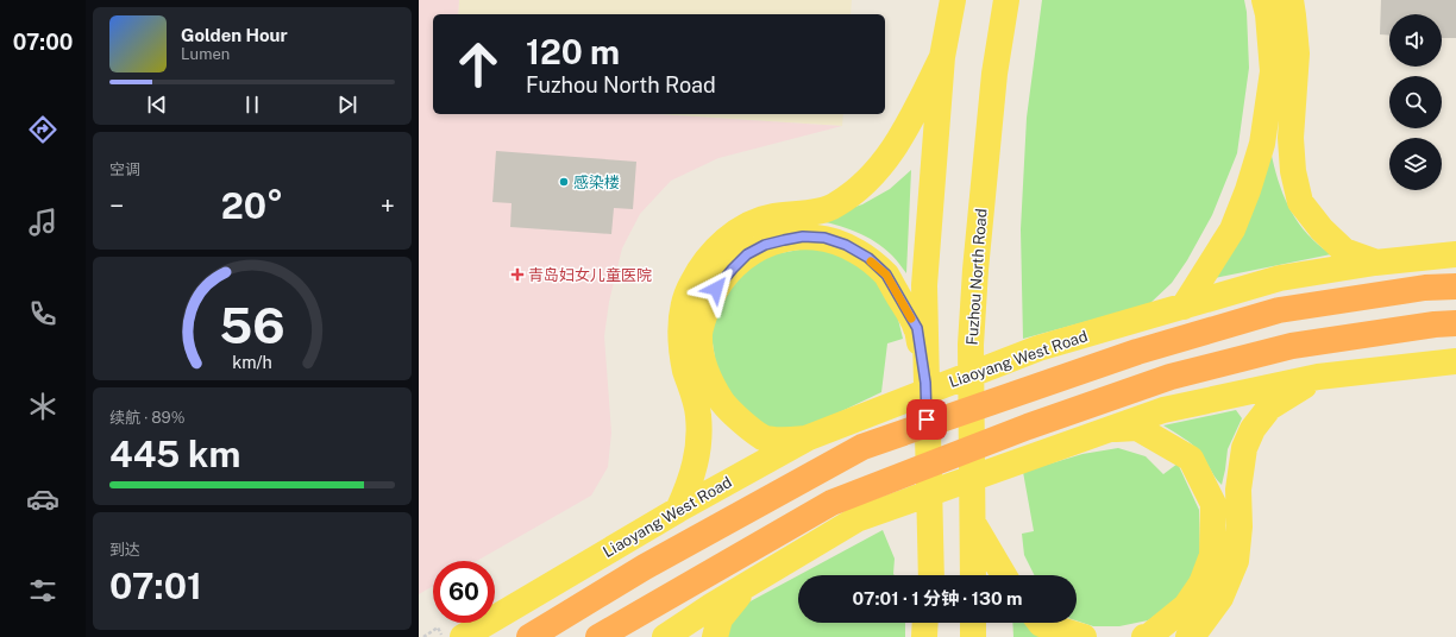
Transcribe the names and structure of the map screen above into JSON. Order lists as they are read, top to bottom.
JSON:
{
  "streets": {
    "highway": ["Liaoyang West Road"],
    "main road": ["Fuzhou North Road"]
  },
  "places": {
    "other": ["感染楼"],
    "health": ["青岛妇女儿童医院"]
  },
  "page": {
    "tabs": "07:00",
    "turn": ["120 m", "Fuzhou North Road"],
    "song": ["Golden Hour", "Lumen"],
    "tile": [
      "空调",
      ["续航 · 89%", "445 km"],
      ["到达", "07:01"]
    ],
    "heat": ["−", "20°", "+"],
    "limit": "60",
    "trip": "07:01 · 1 分钟 · 130 m",
    "gauge": ["56", "km/h"]
  }
}
